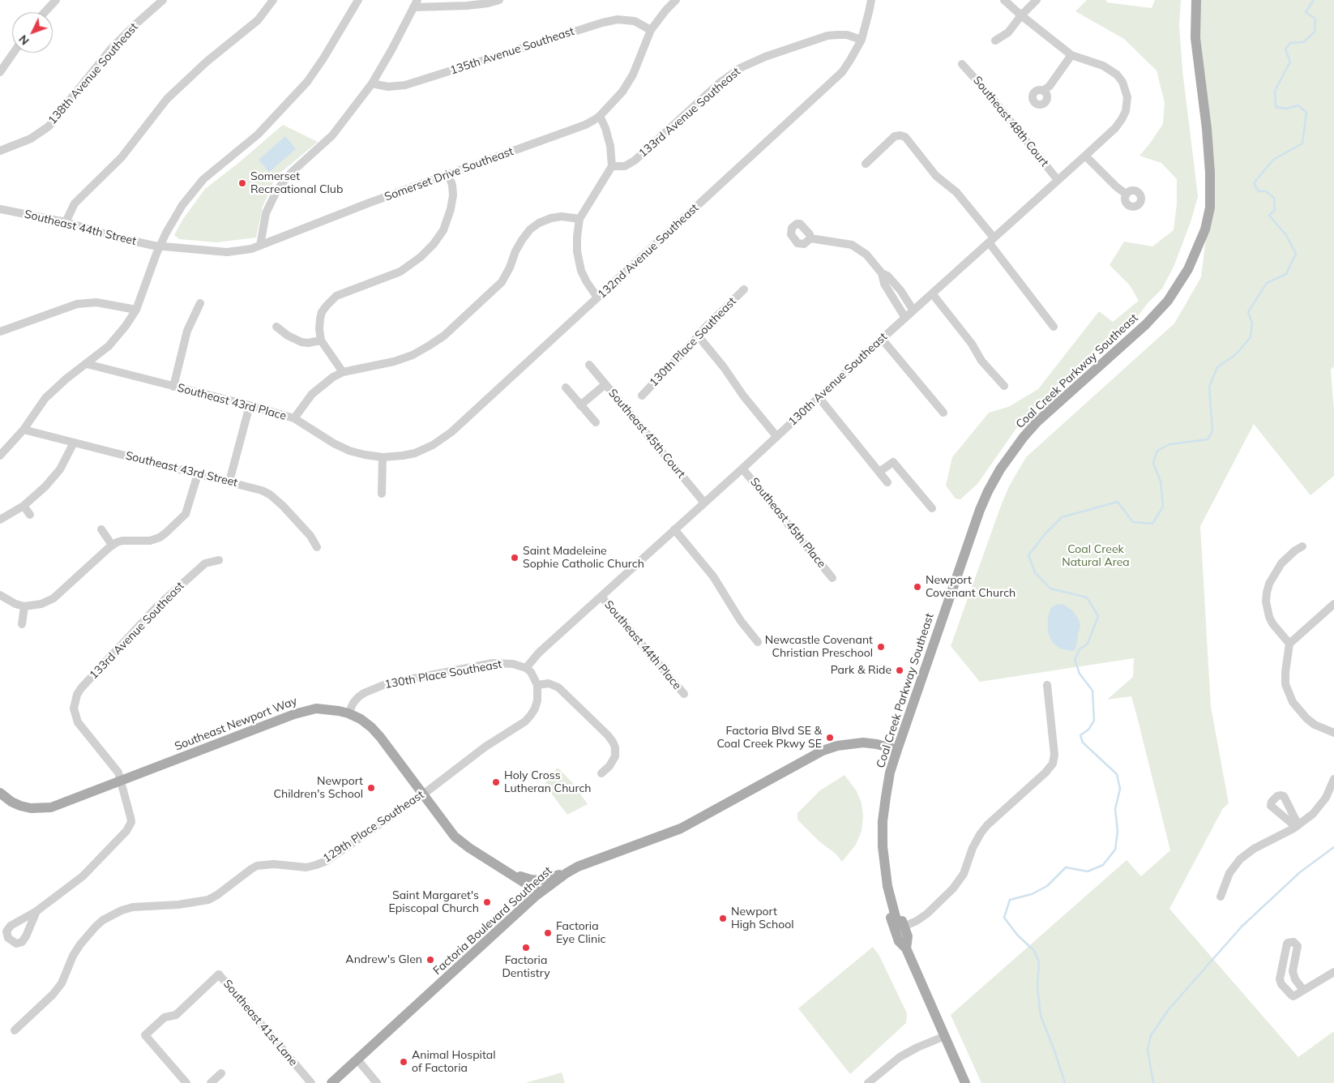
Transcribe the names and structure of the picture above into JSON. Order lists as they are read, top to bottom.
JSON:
{
  "streets": {
    "main road": ["Coal Creek Parkway Southeast", "Southeast Newport Way", "Factoria Boulevard Southeast"],
    "street": [
      "135th Avenue Southeast",
      "138th Avenue Southeast",
      "133rd Avenue Southeast",
      "Southeast 48th Court",
      "Somerset Drive Southeast",
      "Southeast 44th Street",
      "132nd Avenue Southeast",
      "130th Place Southeast",
      "130th Avenue Southeast",
      "Southeast 43rd Place",
      "Southeast 45th Court",
      "Southeast 43rd Street",
      "Southeast 45th Place",
      "Southeast 44th Place",
      "129th Place Southeast",
      "Southeast 41st Lane"
    ]
  },
  "crossings": [
    ["135th Avenue Southeast", "Somerset Drive Southeast"],
    ["133rd Avenue Southeast", "132nd Avenue Southeast"],
    ["133rd Avenue Southeast", "Southeast Newport Way"],
    ["Southeast 48th Court", "130th Avenue Southeast"],
    ["Somerset Drive Southeast", "Southeast 44th Street"],
    ["132nd Avenue Southeast", "Southeast 43rd Place"],
    ["130th Place Southeast", "130th Avenue Southeast"],
    ["130th Place Southeast", "Southeast Newport Way"],
    ["Coal Creek Parkway Southeast", "Factoria Boulevard Southeast"],
    ["130th Avenue Southeast", "Southeast 45th Court"],
    ["130th Avenue Southeast", "Southeast 45th Place"],
    ["130th Avenue Southeast", "Southeast 44th Place"],
    ["Southeast Newport Way", "129th Place Southeast"],
    ["Southeast Newport Way", "Factoria Boulevard Southeast"]
  ],
  "parks": ["Coal Creek Natural Area"],
  "places": [
    "Somerset Recreational Club",
    "Saint Madeleine Sophie Catholic Church",
    "Newport Covenant Church",
    "Newcastle Covenant Christian Preschool",
    "Park & Ride",
    "Factoria Blvd SE & Coal Creek Pkwy SE",
    "Holy Cross Lutheran Church",
    "Newport Children's School",
    "Saint Margaret's Episcopal Church",
    "Newport High School",
    "Factoria Eye Clinic",
    "Factoria Dentistry",
    "Andrew's Glen",
    "Animal Hospital of Factoria"
  ],
  "north": "bottom left"
}
